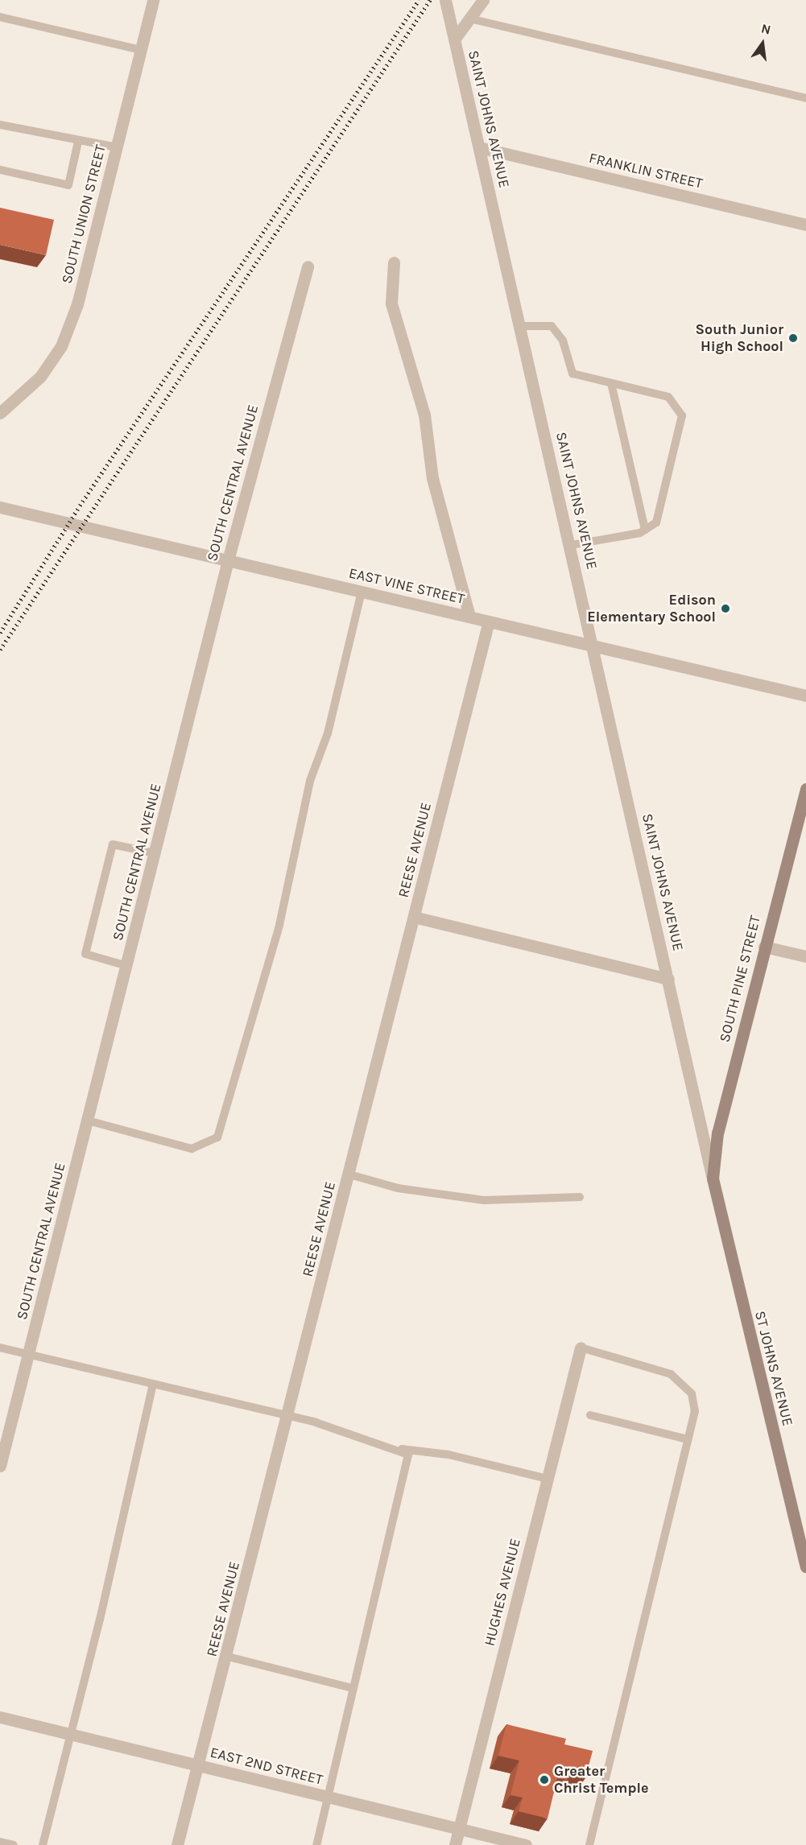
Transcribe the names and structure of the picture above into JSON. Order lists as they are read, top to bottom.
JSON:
{
  "streets": {
    "main road": ["SOUTH PINE STREET", "ST JOHNS AVENUE"],
    "street": [
      "SAINT JOHNS AVENUE",
      "FRANKLIN STREET",
      "SOUTH UNION STREET",
      "SOUTH CENTRAL AVENUE",
      "EAST VINE STREET",
      "REESE AVENUE",
      "HUGHES AVENUE",
      "EAST 2ND STREET"
    ]
  },
  "crossings": [
    ["SAINT JOHNS AVENUE", "FRANKLIN STREET"],
    ["SAINT JOHNS AVENUE", "EAST VINE STREET"],
    ["SAINT JOHNS AVENUE", "SOUTH PINE STREET"],
    ["SAINT JOHNS AVENUE", "ST JOHNS AVENUE"],
    ["SOUTH CENTRAL AVENUE", "EAST VINE STREET"],
    ["EAST VINE STREET", "REESE AVENUE"],
    ["REESE AVENUE", "EAST 2ND STREET"],
    ["SOUTH PINE STREET", "ST JOHNS AVENUE"],
    ["HUGHES AVENUE", "EAST 2ND STREET"]
  ],
  "places": ["South Junior High School", "Edison Elementary School", "Greater Christ Temple"],
  "north": "top"
}
